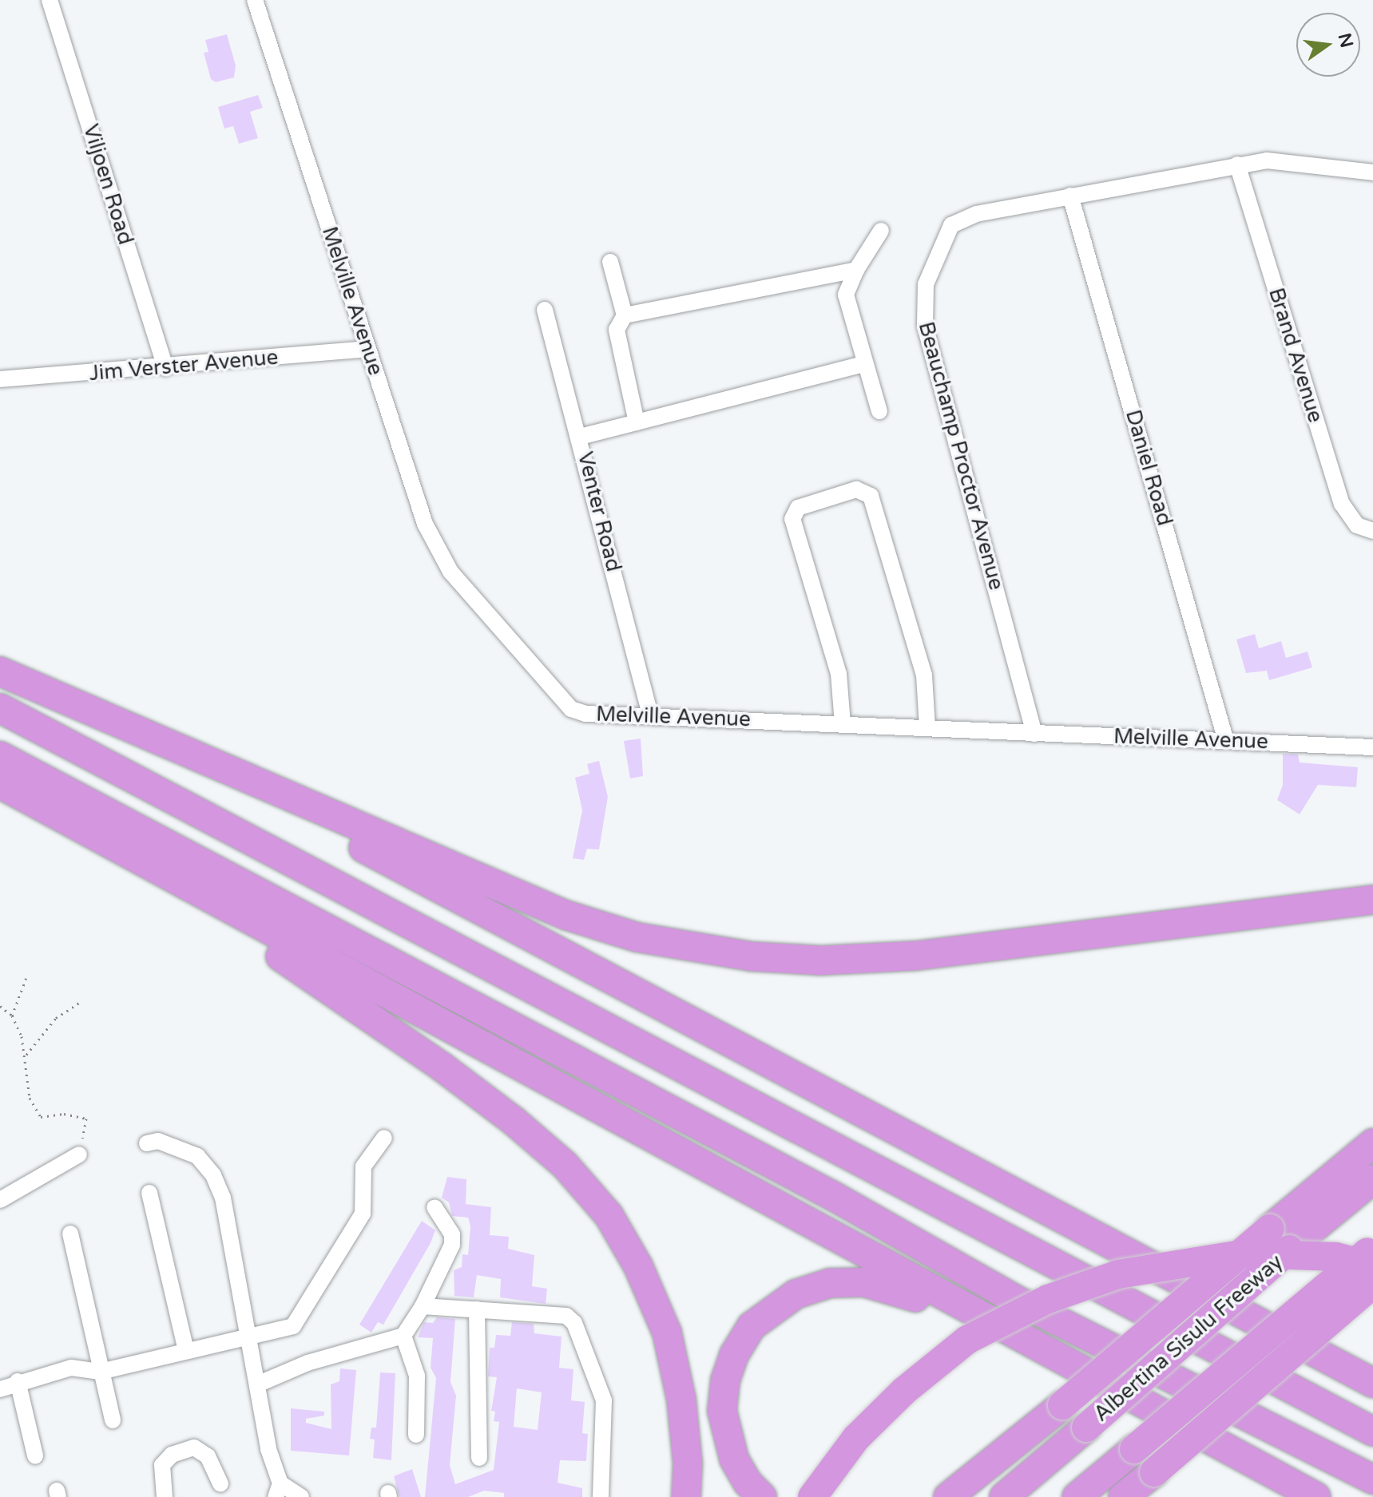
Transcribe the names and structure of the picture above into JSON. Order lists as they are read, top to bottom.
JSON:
{
  "streets": {
    "highway": ["Albertina Sisulu Freeway"],
    "street": [
      "Viljoen Road",
      "Melville Avenue",
      "Brand Avenue",
      "Jim Verster Avenue",
      "Beauchamp Proctor Avenue",
      "Daniel Road",
      "Venter Road"
    ]
  },
  "crossings": [
    ["Viljoen Road", "Jim Verster Avenue"],
    ["Melville Avenue", "Jim Verster Avenue"],
    ["Melville Avenue", "Beauchamp Proctor Avenue"],
    ["Melville Avenue", "Daniel Road"],
    ["Melville Avenue", "Venter Road"],
    ["Brand Avenue", "Beauchamp Proctor Avenue"],
    ["Beauchamp Proctor Avenue", "Daniel Road"]
  ],
  "north": "right"
}
